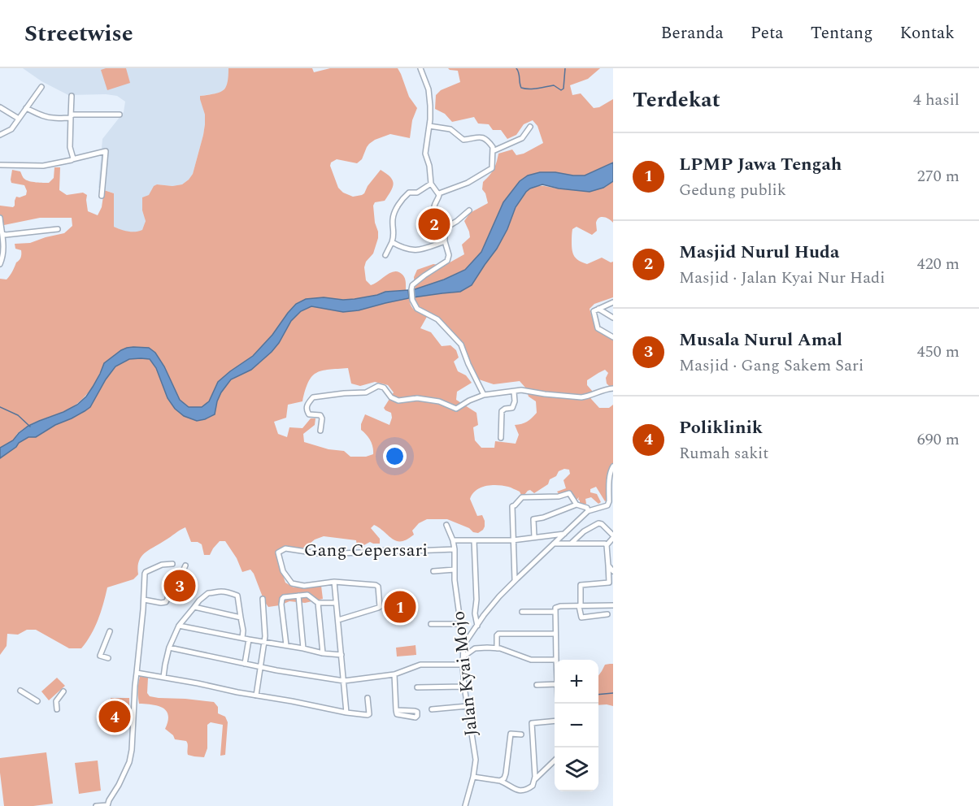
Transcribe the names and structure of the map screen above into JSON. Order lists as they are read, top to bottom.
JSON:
{
  "streets": {
    "street": ["Gang Cepersari", "Jalan Kyai Mojo"]
  },
  "crossings": [
    ["Gang Cepersari", "Jalan Kyai Mojo"]
  ],
  "page": {
    "header": "Streetwise",
    "nav": [
      "Beranda",
      "Peta",
      "Tentang",
      "Kontak"
    ],
    "heading": ["Terdekat", "4 hasil"],
    "list": [
      {
        "mark": "1",
        "name": "LPMP Jawa Tengah",
        "note": "Gedung publik",
        "value": "270 m"
      },
      {
        "mark": "2",
        "name": "Masjid Nurul Huda",
        "note": "Masjid · Jalan Kyai Nur Hadi",
        "value": "420 m"
      },
      {
        "mark": "3",
        "name": "Musala Nurul Amal",
        "note": "Masjid · Gang Sakem Sari",
        "value": "450 m"
      },
      {
        "mark": "4",
        "name": "Poliklinik",
        "note": "Rumah sakit",
        "value": "690 m"
      }
    ],
    "pins": [
      "2",
      "3",
      "1",
      "4"
    ],
    "map_buttons": ["+", "−"]
  }
}
